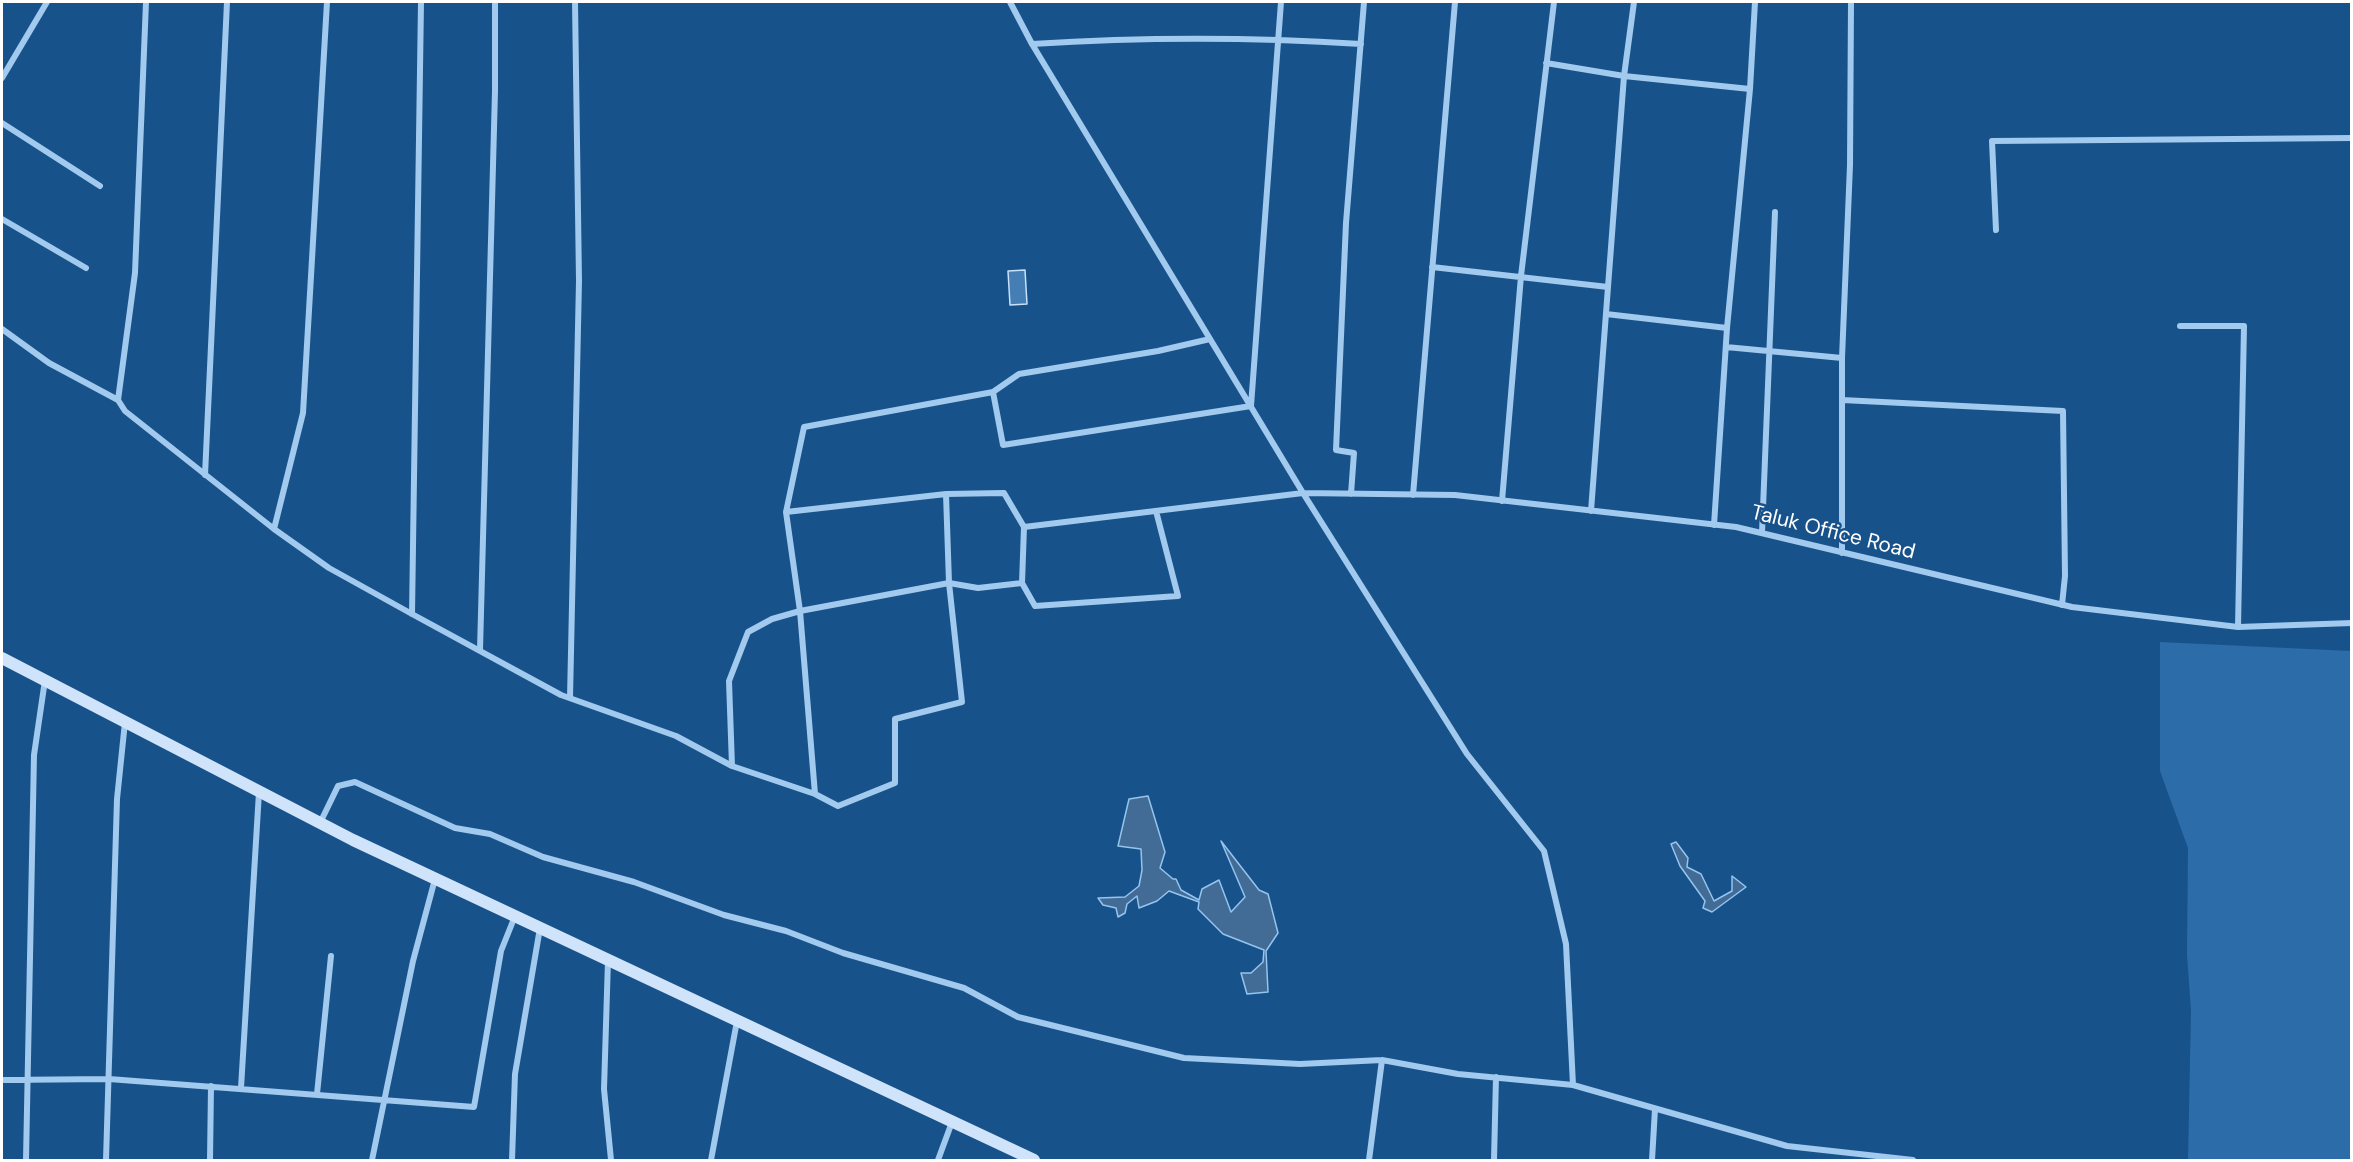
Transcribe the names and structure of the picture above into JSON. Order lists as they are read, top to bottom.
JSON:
{
  "streets": {
    "street": ["Taluk Office Road"]
  }
}
